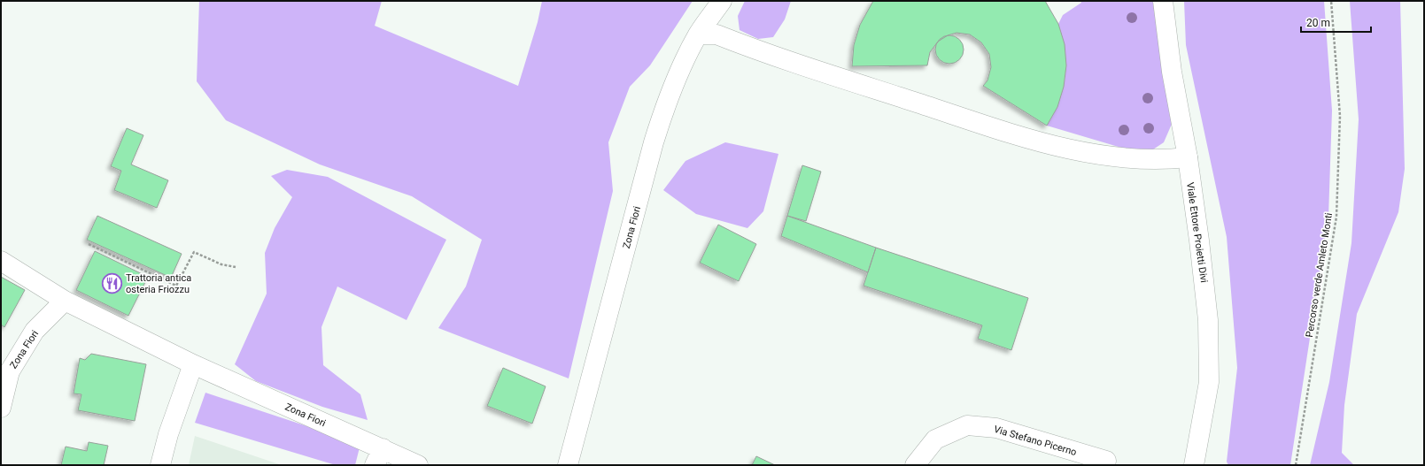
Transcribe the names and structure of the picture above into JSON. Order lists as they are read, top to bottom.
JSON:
{
  "streets": {
    "street": ["Zona Fiori", "Viale Ettore Proietti Divi", "Via Stefano Picerno"],
    "path": ["Percorso verde Amleto Monti"]
  },
  "places": {
    "restaurant": ["Trattoria antica osteria Friozzu"]
  },
  "scale_bar": "20 m"
}
